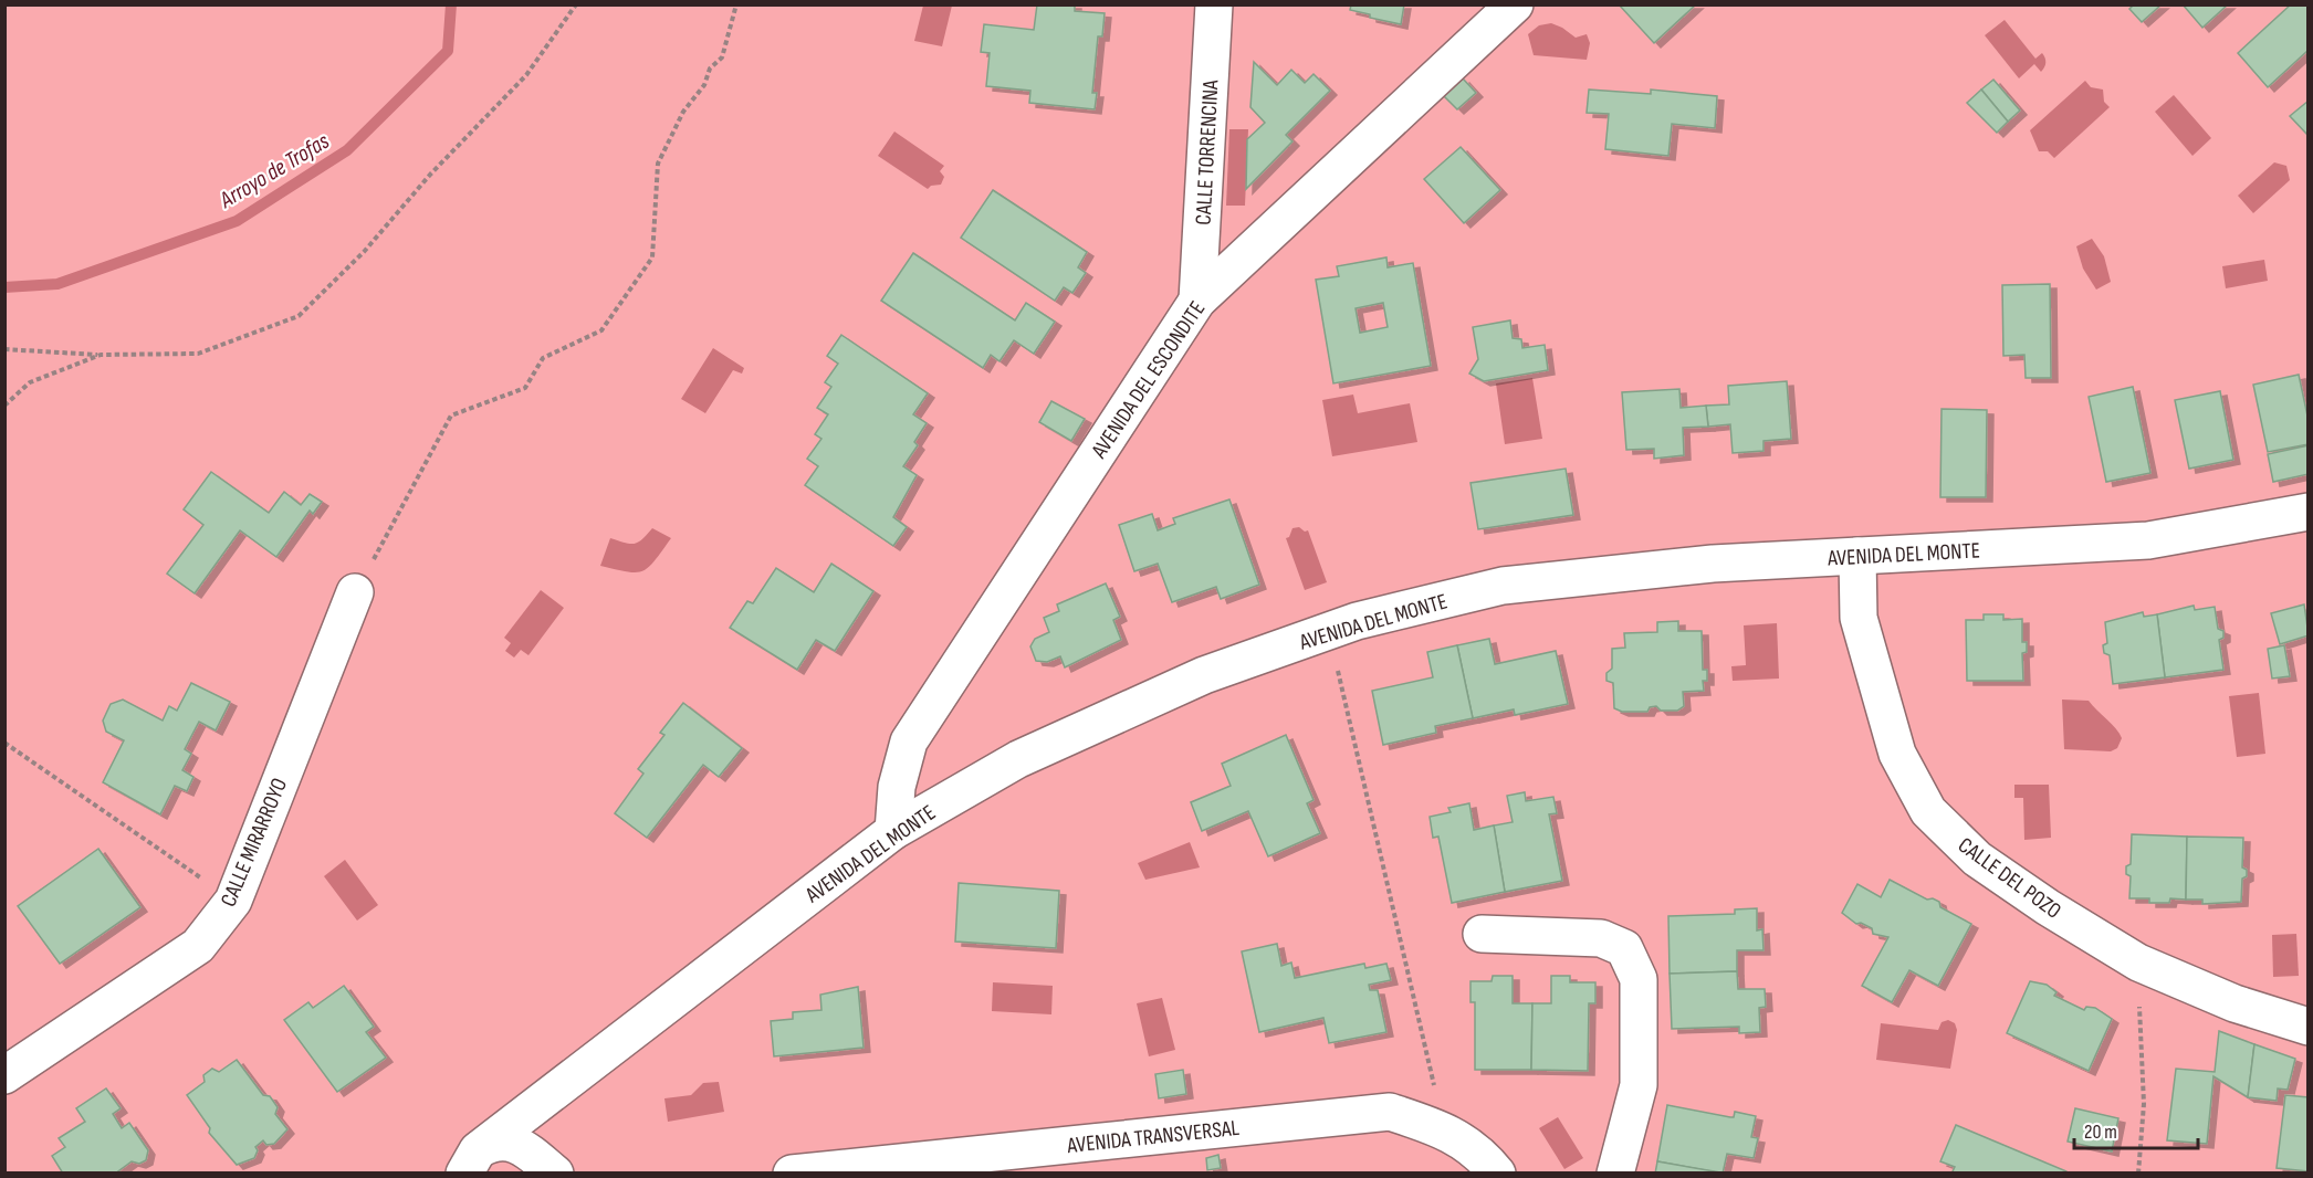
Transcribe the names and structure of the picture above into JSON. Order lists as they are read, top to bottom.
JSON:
{
  "streets": {
    "street": [
      "CALLE TORRENCINA",
      "AVENIDA DEL ESCONDITE",
      "AVENIDA DEL MONTE",
      "CALLE MIRARROYO",
      "CALLE DEL POZO",
      "AVENIDA TRANSVERSAL"
    ]
  },
  "crossings": [
    ["CALLE TORRENCINA", "AVENIDA DEL ESCONDITE"],
    ["AVENIDA DEL ESCONDITE", "AVENIDA DEL MONTE"],
    ["AVENIDA DEL MONTE", "CALLE DEL POZO"]
  ],
  "water": ["Arroyo de Trofas"],
  "scale_bar": "20 m"
}
